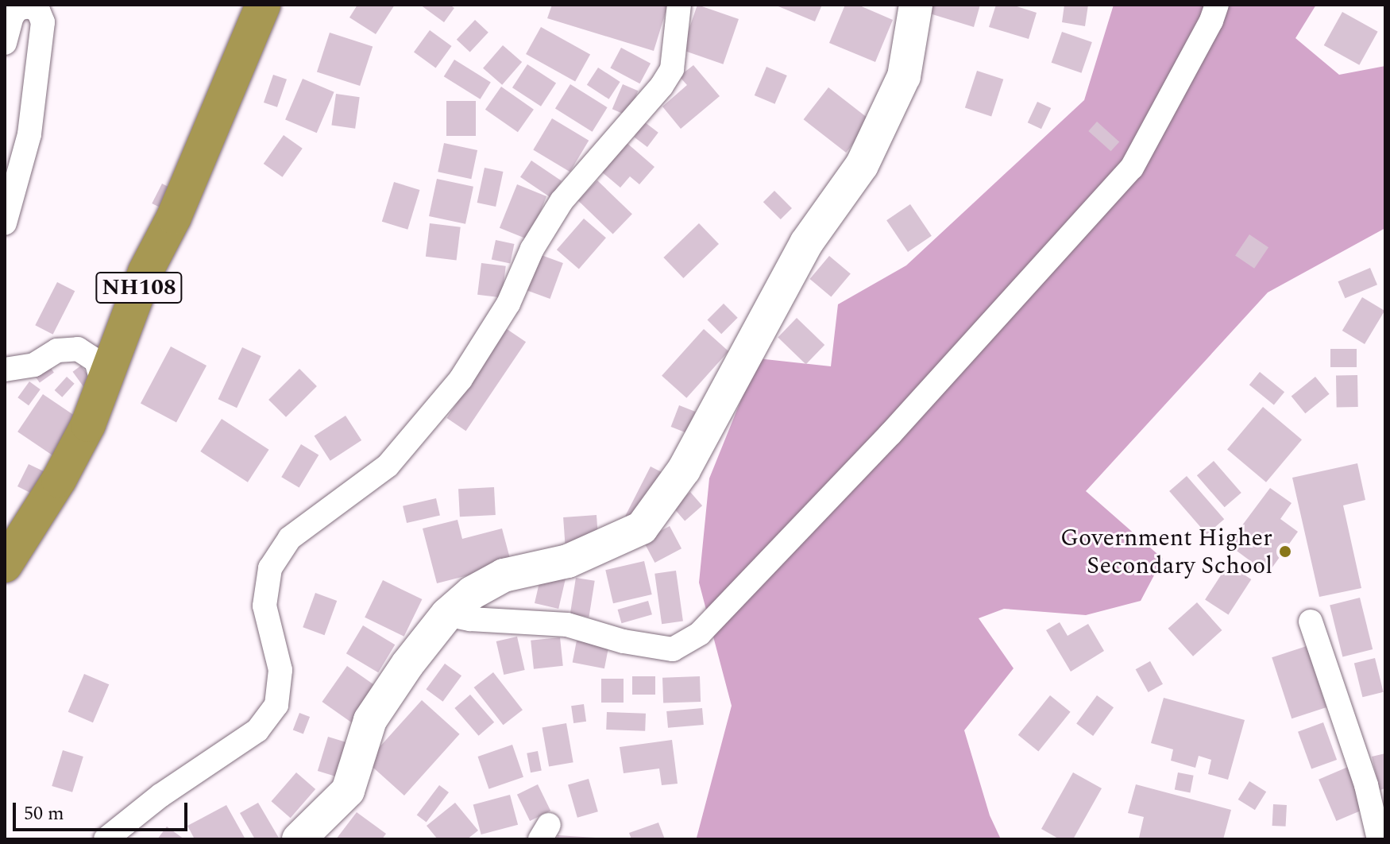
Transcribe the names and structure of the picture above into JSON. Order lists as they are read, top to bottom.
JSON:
{
  "streets": {
    "highway": ["NH108"]
  },
  "places": ["Government Higher Secondary School"],
  "scale_bar": "50 m"
}
